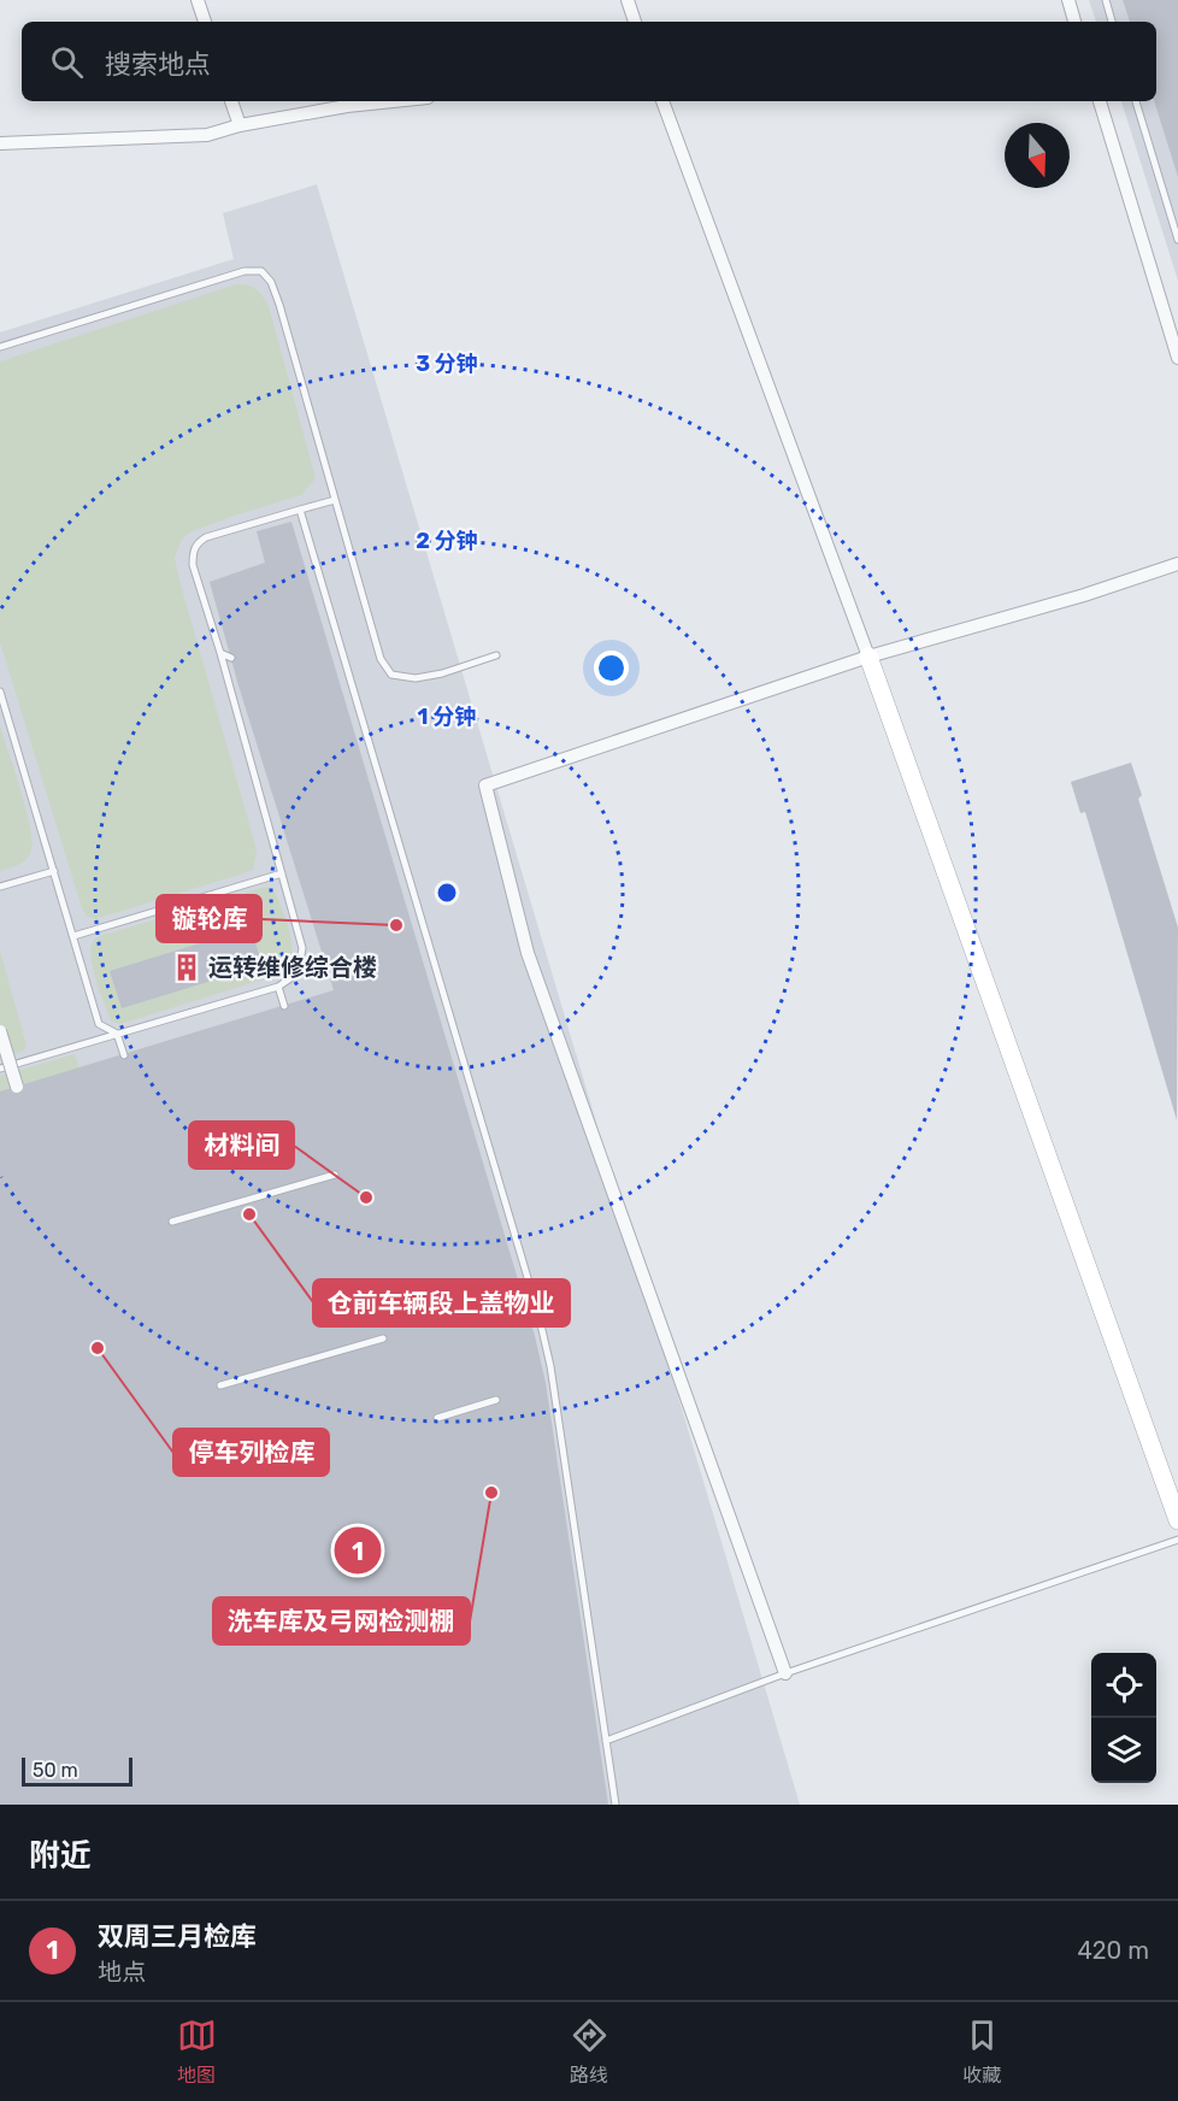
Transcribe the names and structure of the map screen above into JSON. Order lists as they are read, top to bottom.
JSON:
{
  "places": {
    "other": [
      "镟轮库",
      "材料间",
      "仓前车辆段上盖物业",
      "停车列检库",
      "洗车库及弓网检测棚"
    ],
    "building": ["运转维修综合楼"]
  },
  "scale_bar": "50 m",
  "north": "bottom",
  "page": {
    "search": "搜索地点",
    "pins": "1",
    "scale": "50 m",
    "heading": "附近",
    "list": [
      {
        "mark": "1",
        "name": "双周三月检库",
        "note": "地点",
        "value": "420 m"
      }
    ],
    "nav": ["地图", "路线", "收藏"]
  },
  "rings": ["3 分钟", "2 分钟", "1 分钟"]
}
